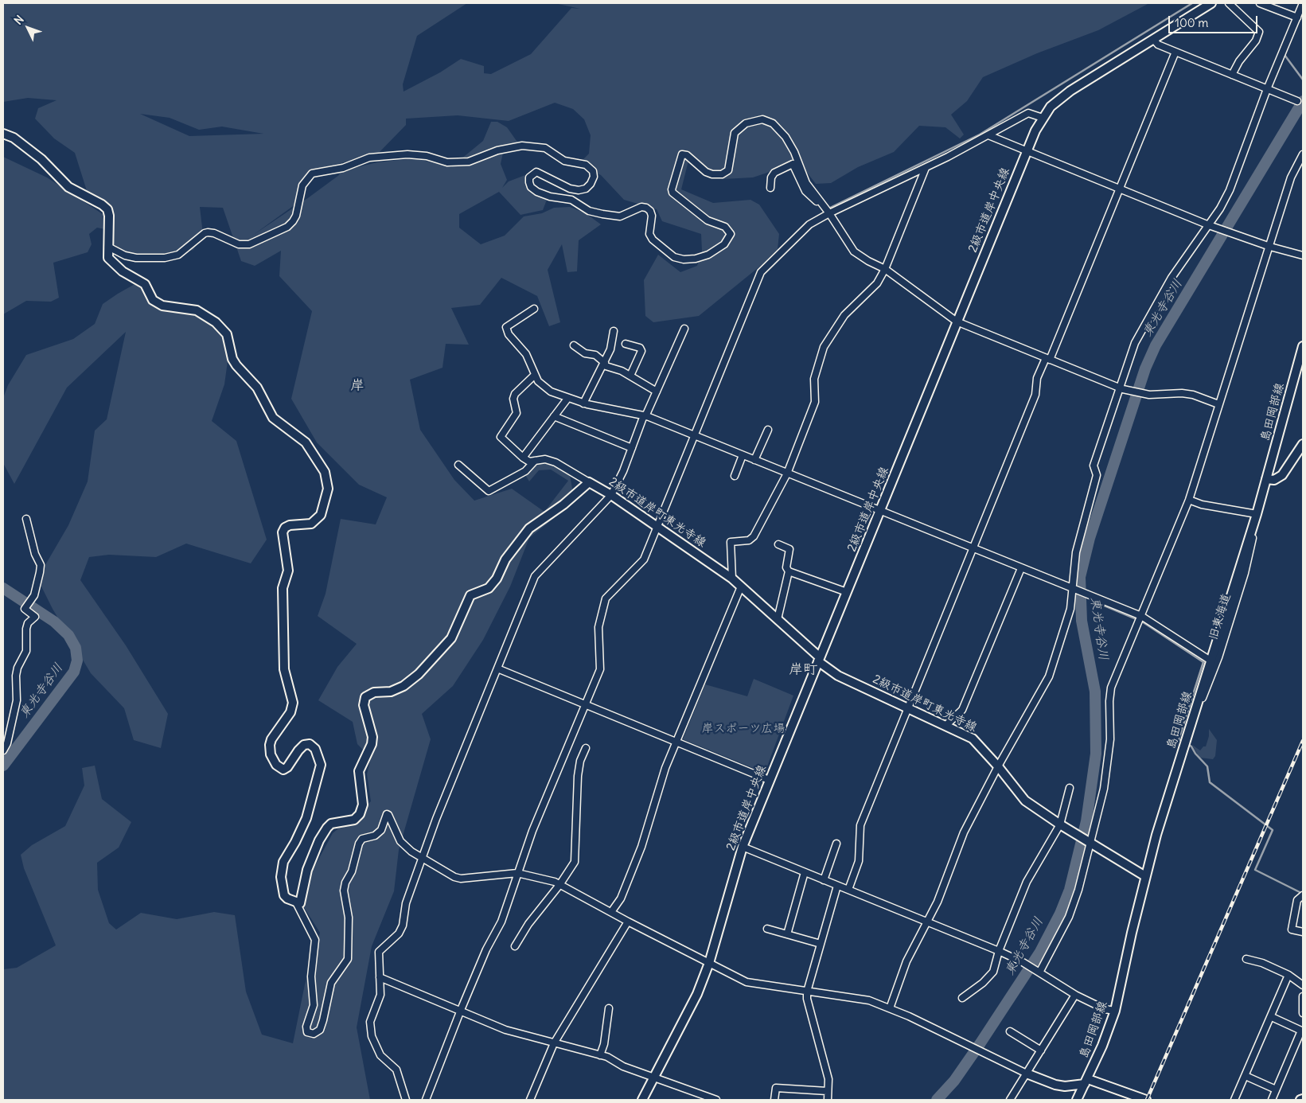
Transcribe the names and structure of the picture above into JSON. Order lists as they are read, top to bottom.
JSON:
{
  "streets": {
    "street": [
      "2級市道岸中央線",
      "島田岡部線",
      "2級市道岸町東光寺線",
      "旧東海道"
    ]
  },
  "crossings": [
    ["2級市道岸中央線", "2級市道岸町東光寺線"],
    ["島田岡部線", "2級市道岸町東光寺線"],
    ["島田岡部線", "旧東海道"]
  ],
  "districts": ["岸", "岸町"],
  "water": ["東光寺谷川"],
  "parks": ["岸スポーツ広場"],
  "scale_bar": "100 m",
  "north": "top left"
}
